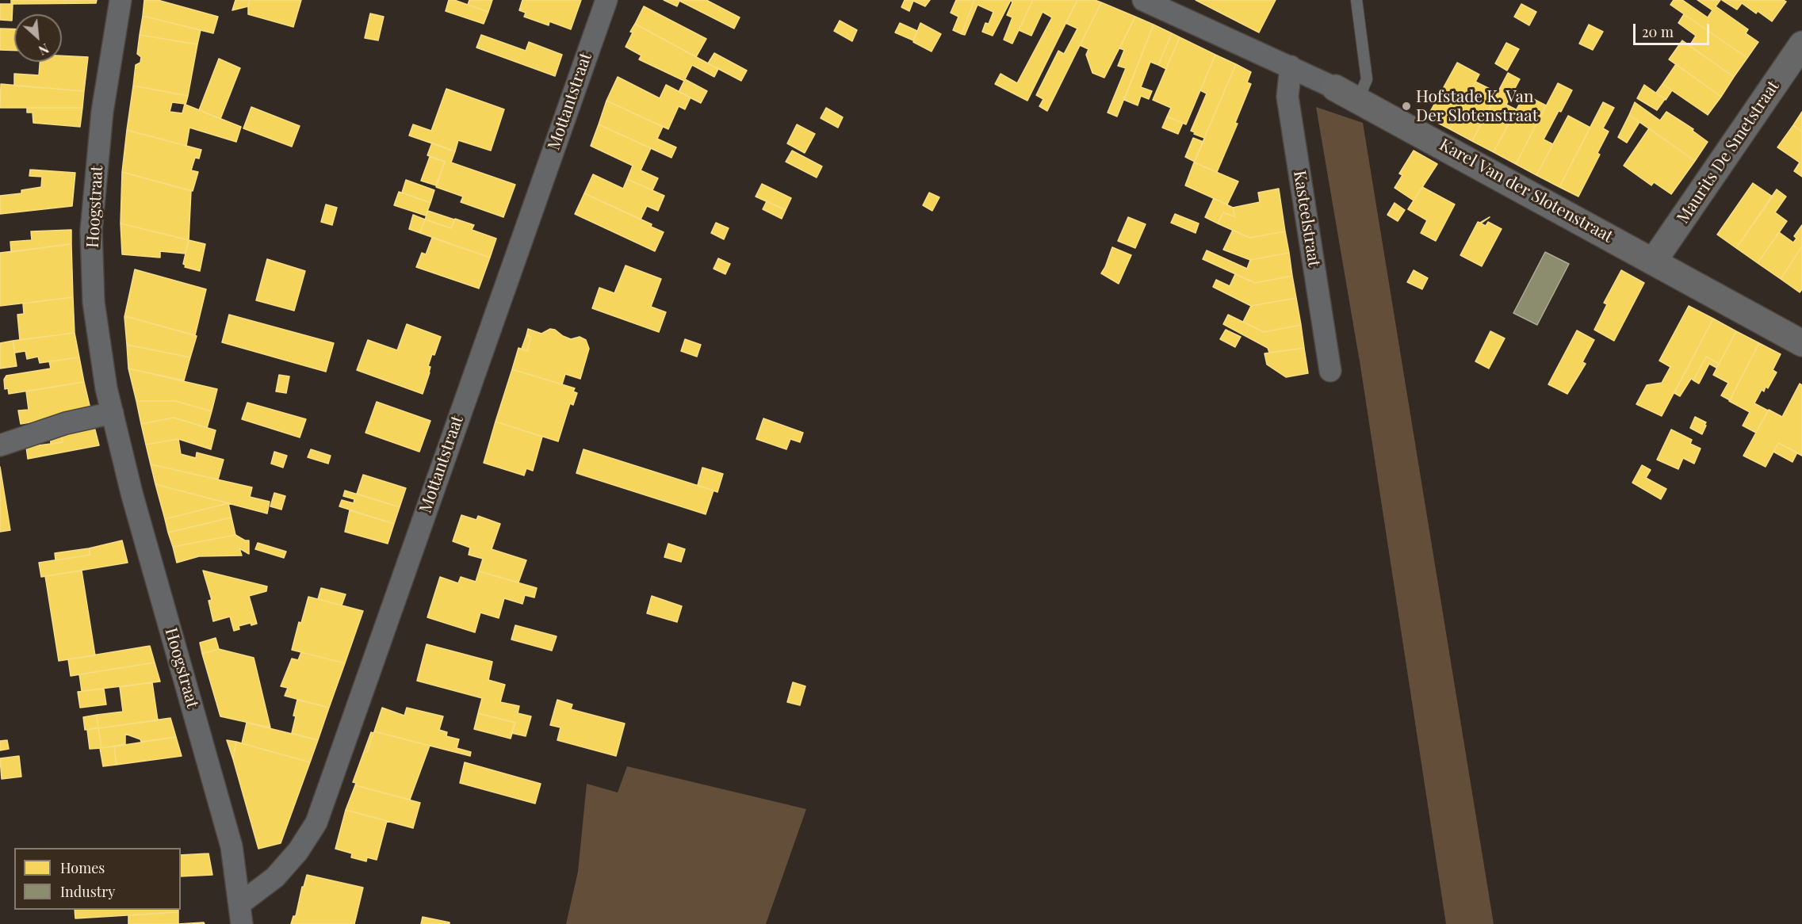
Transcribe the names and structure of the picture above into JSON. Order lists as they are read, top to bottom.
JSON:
{
  "streets": {
    "street": [
      "Mottantstraat",
      "Maurits De Smetstraat",
      "Karel Van der Slotenstraat",
      "Hoogstraat",
      "Kasteelstraat"
    ]
  },
  "crossings": [
    ["Mottantstraat", "Hoogstraat"],
    ["Maurits De Smetstraat", "Karel Van der Slotenstraat"],
    ["Karel Van der Slotenstraat", "Kasteelstraat"]
  ],
  "places": ["Hofstade K. Van Der Slotenstraat"],
  "legend": ["Homes", "Industry"],
  "scale_bar": "20 m",
  "north": "bottom right"
}
